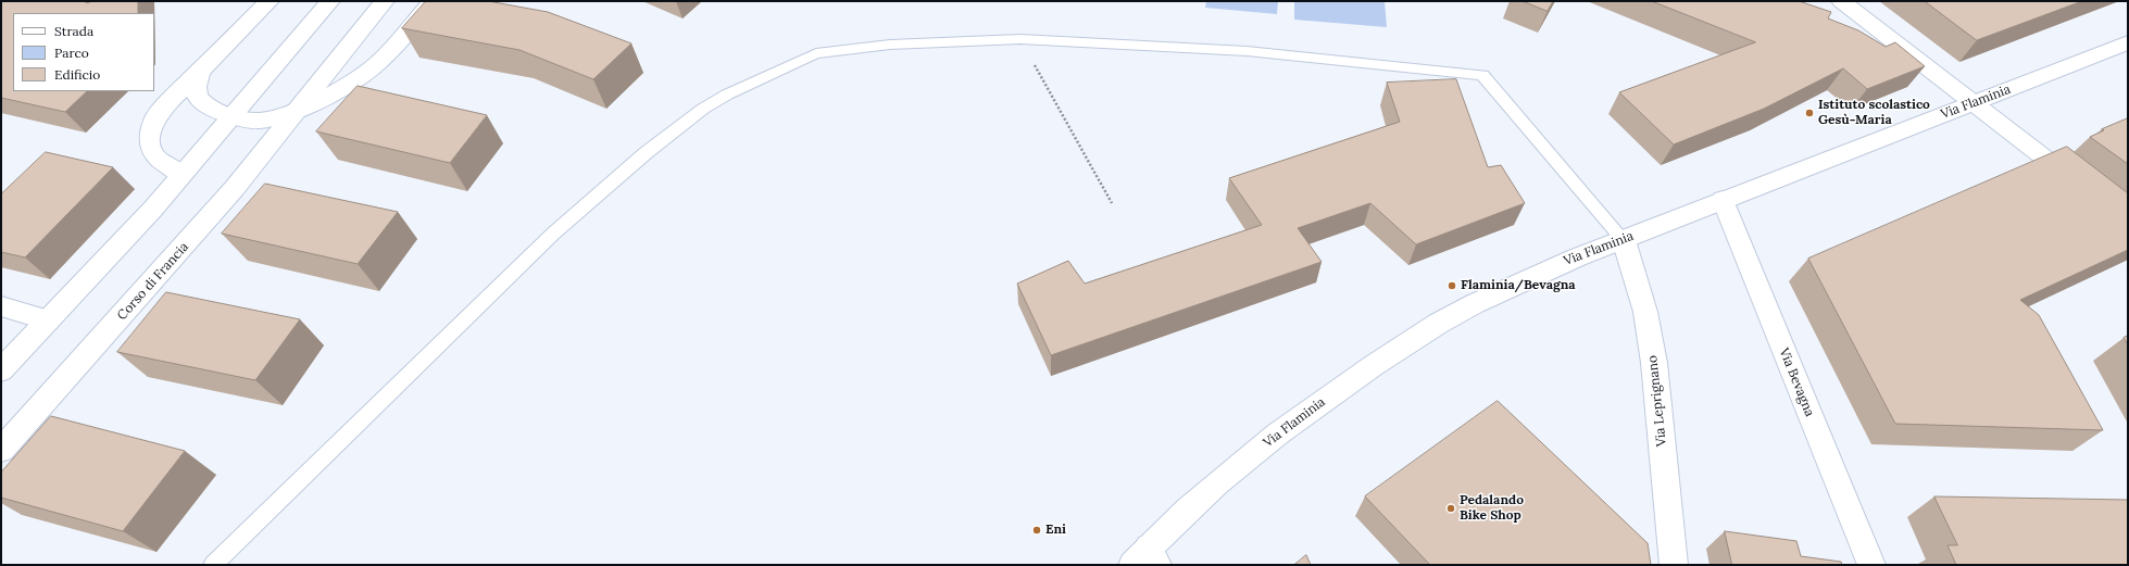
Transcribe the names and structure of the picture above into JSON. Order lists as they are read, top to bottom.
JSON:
{
  "streets": {
    "street": [
      "Via Flaminia",
      "Corso di Francia",
      "Via Bevagna",
      "Via Leprignano"
    ]
  },
  "crossings": [
    ["Via Flaminia", "Via Bevagna"],
    ["Via Flaminia", "Via Leprignano"]
  ],
  "places": [
    "Istituto scolastico Gesù-Maria",
    "Flaminia/Bevagna",
    "Pedalando Bike Shop",
    "Eni"
  ],
  "legend": ["Strada", "Parco", "Edificio"]
}
